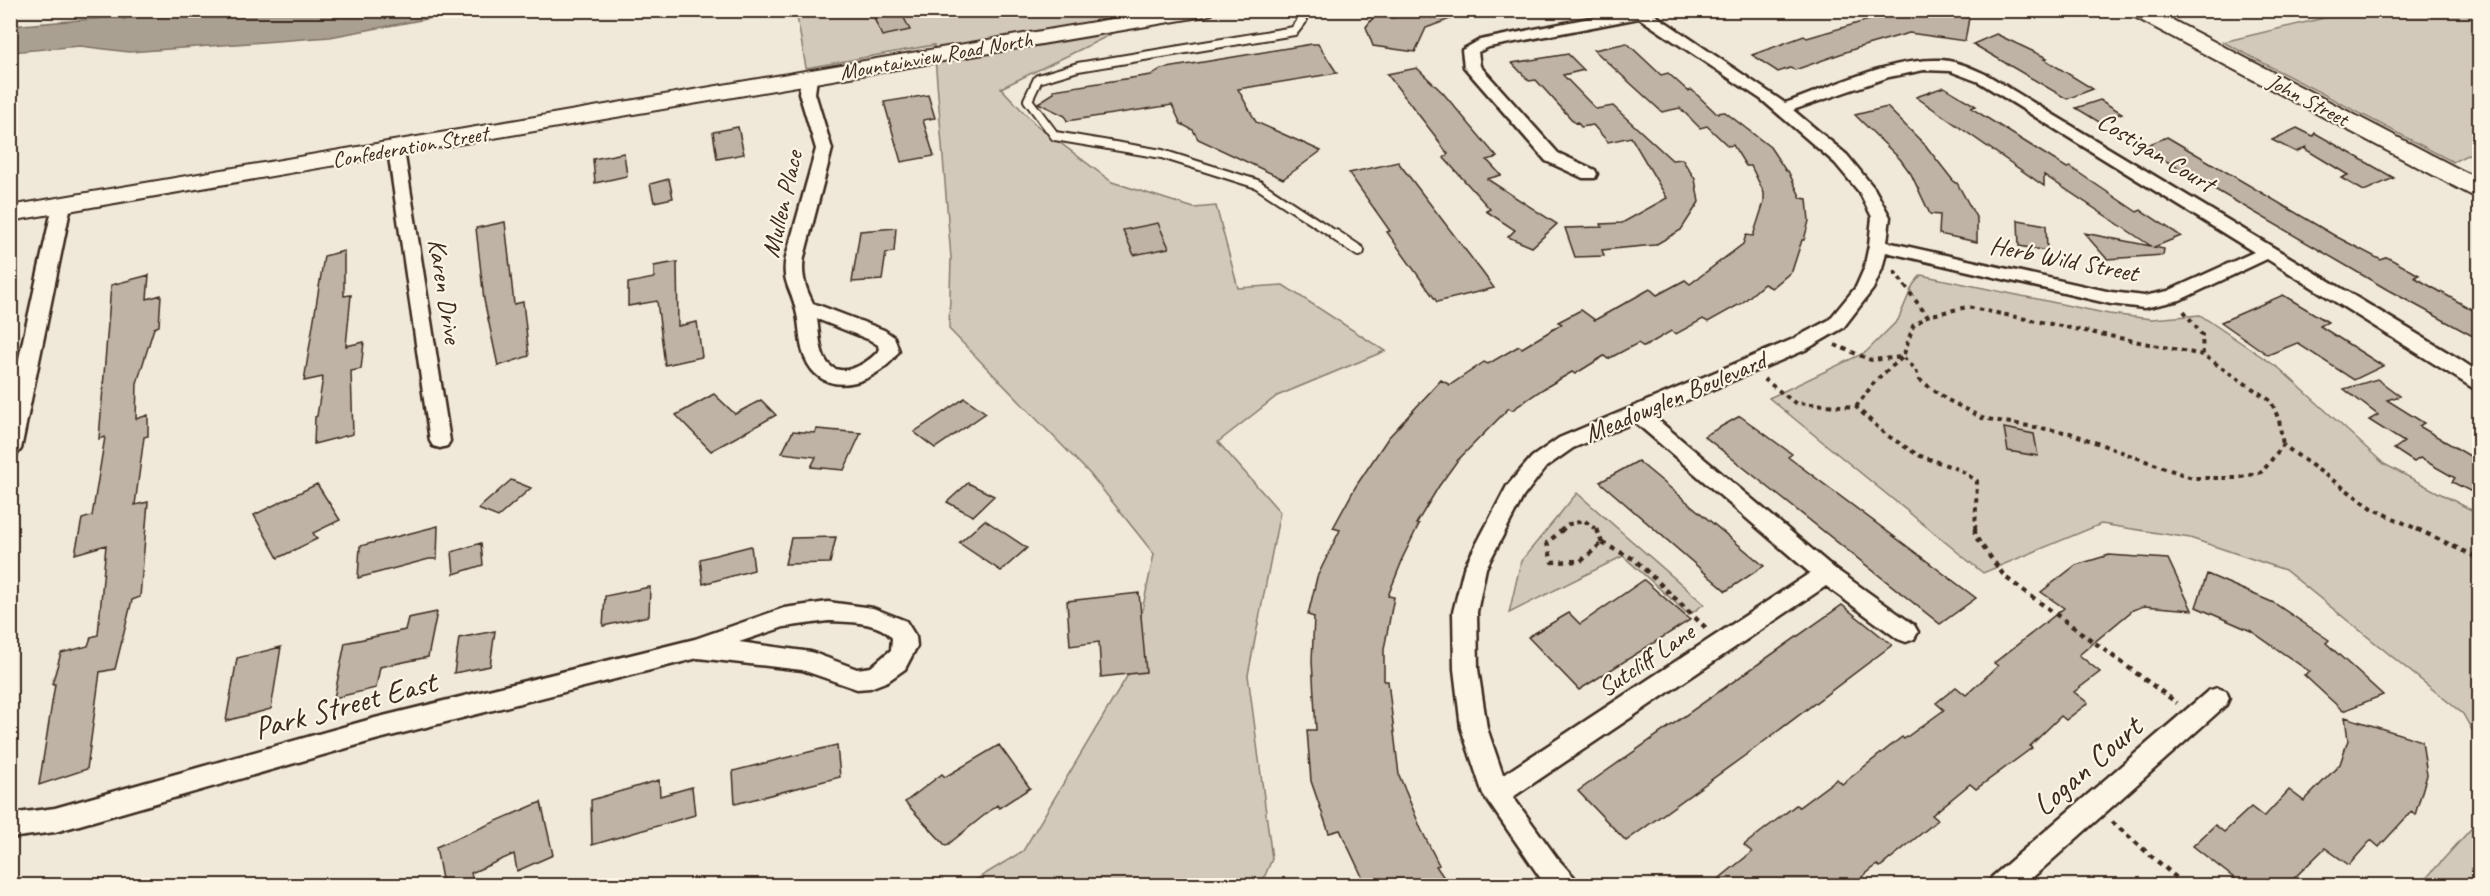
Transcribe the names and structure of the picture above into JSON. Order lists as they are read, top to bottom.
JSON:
{
  "streets": {
    "main road": ["Mountainview Road North", "John Street", "Confederation Street"],
    "street": [
      "Costigan Court",
      "Mullen Place",
      "Herb Wild Street",
      "Karen Drive",
      "Meadowglen Boulevard",
      "Sutcliff Lane",
      "Park Street East",
      "Logan Court"
    ]
  },
  "crossings": [
    ["Mountainview Road North", "Confederation Street"],
    ["Mountainview Road North", "Mullen Place"],
    ["Confederation Street", "Mullen Place"],
    ["Confederation Street", "Karen Drive"],
    ["Costigan Court", "Herb Wild Street"],
    ["Costigan Court", "Meadowglen Boulevard"],
    ["Herb Wild Street", "Meadowglen Boulevard"],
    ["Meadowglen Boulevard", "Sutcliff Lane"]
  ]
}
